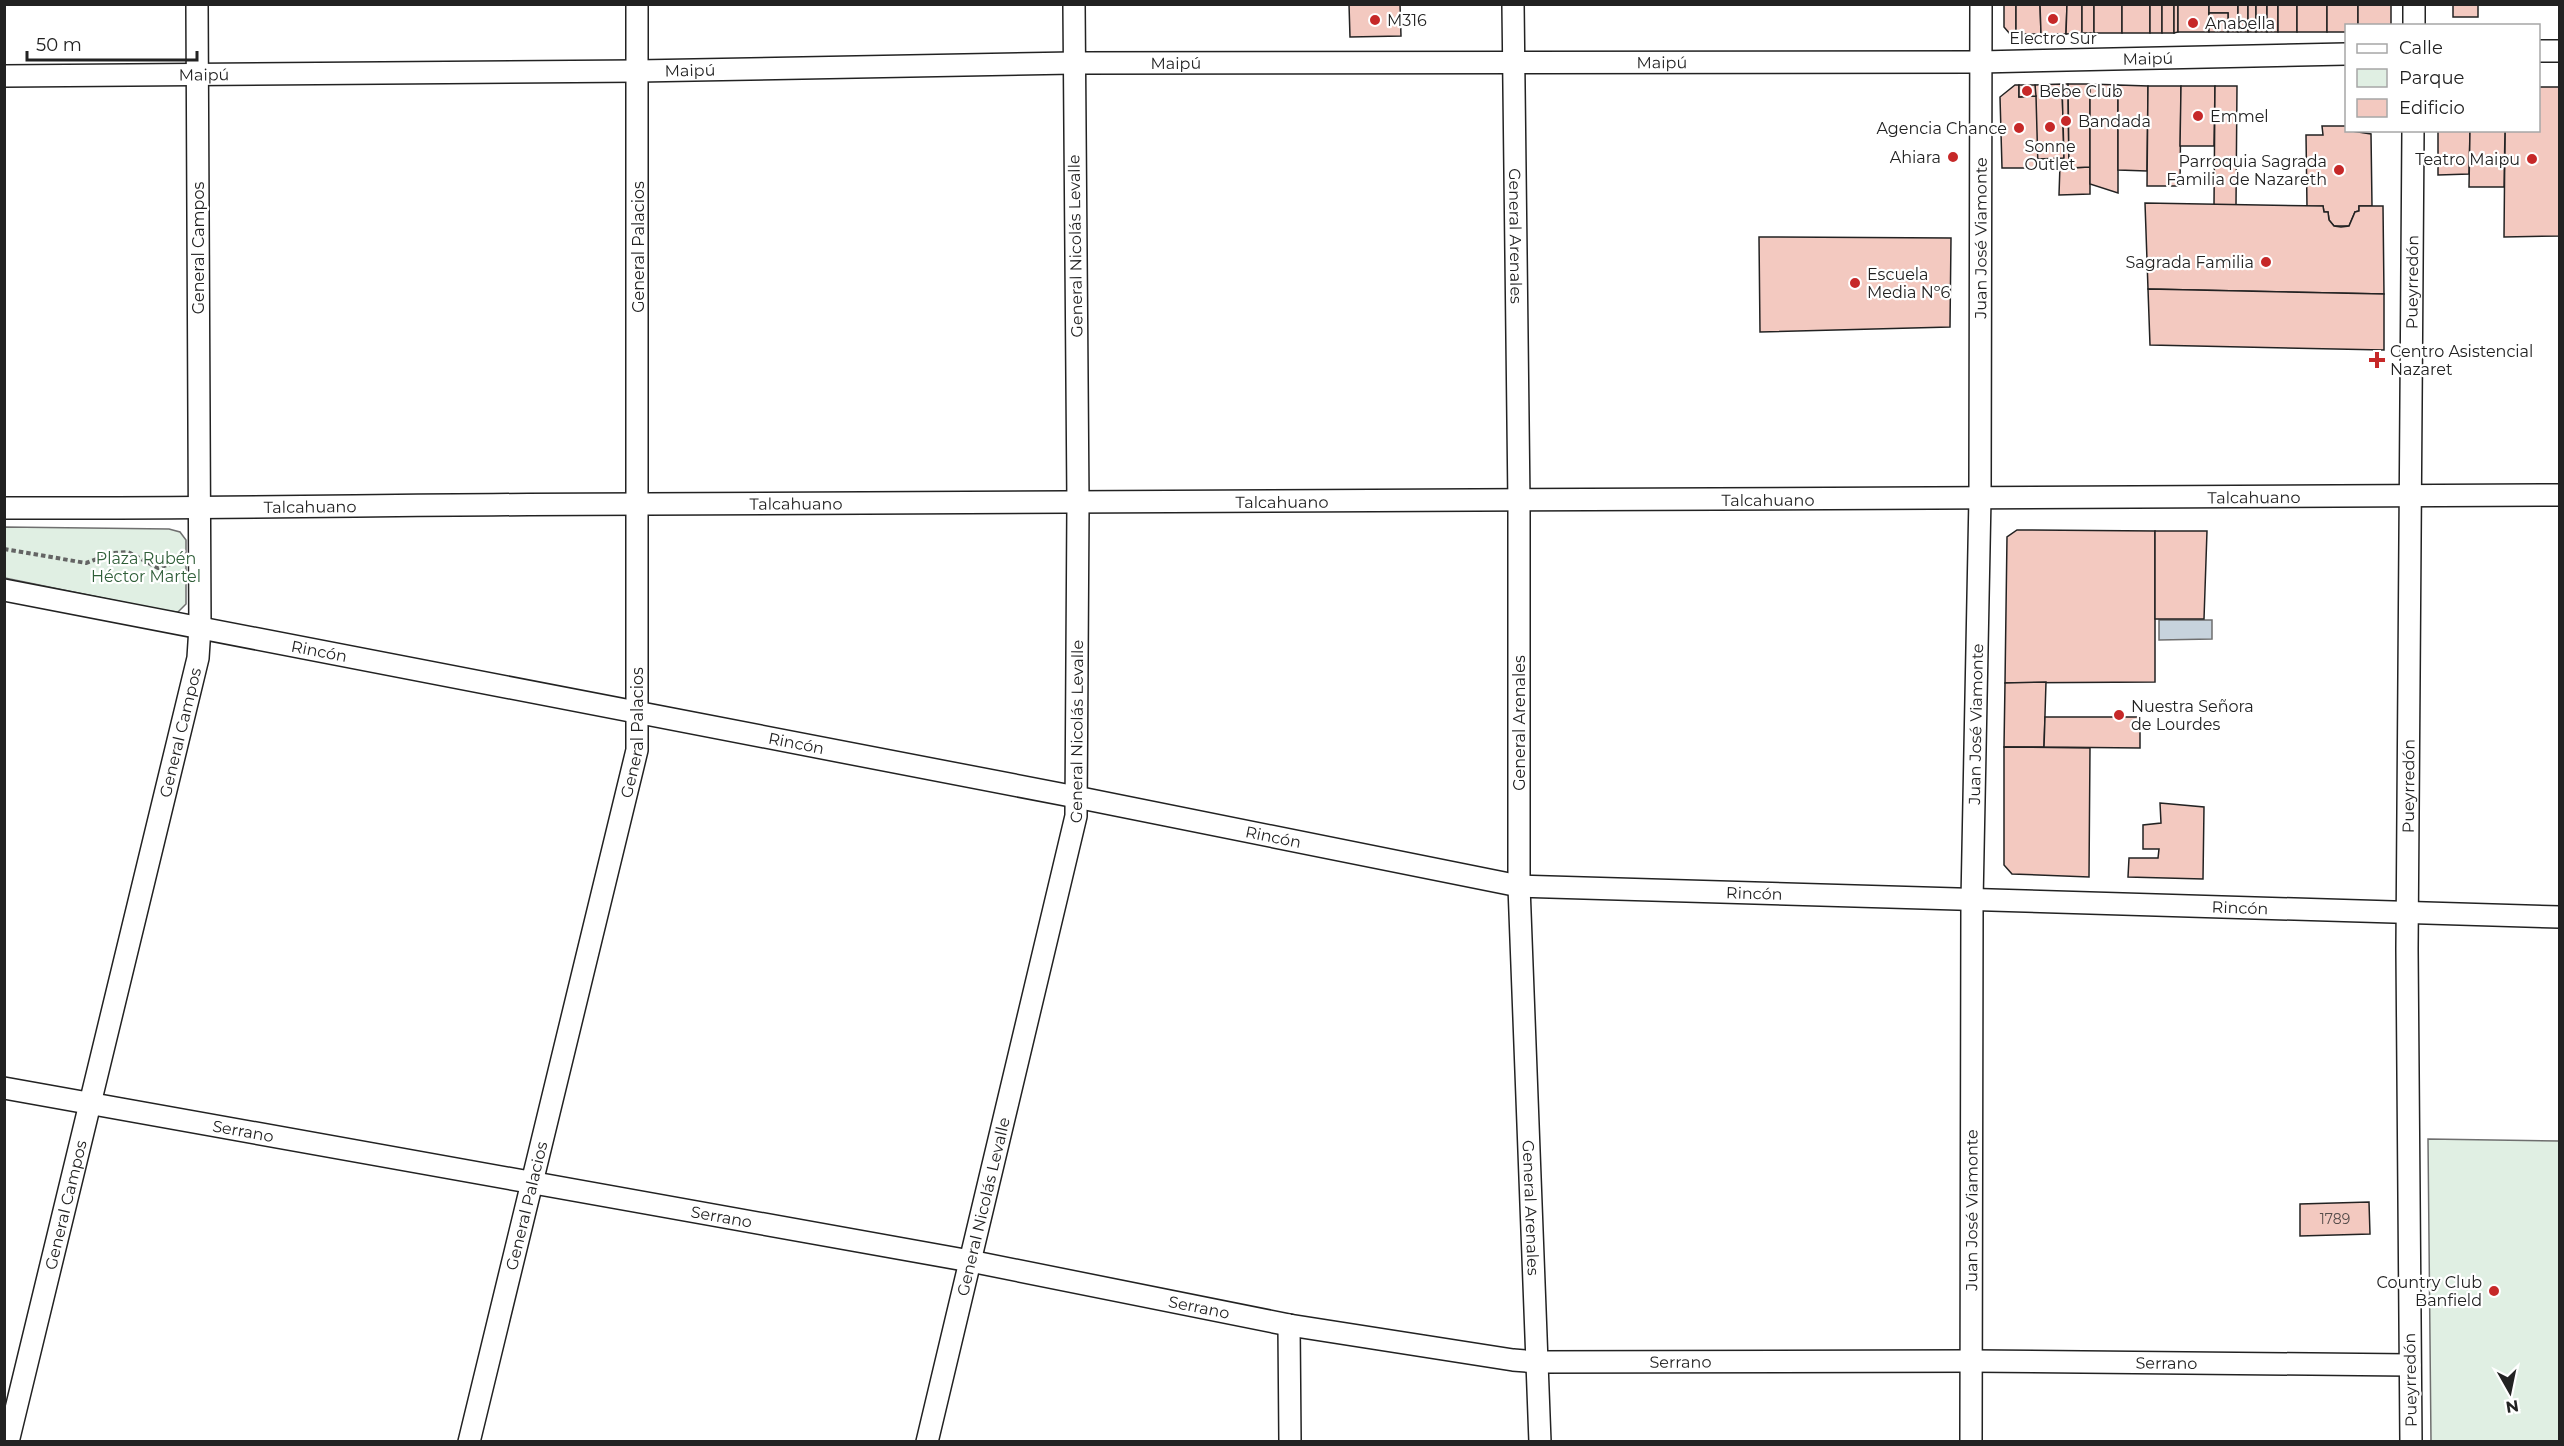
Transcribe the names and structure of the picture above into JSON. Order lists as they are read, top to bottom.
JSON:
{
  "streets": {
    "street": [
      "Maipú",
      "General Arenales",
      "Juan José Viamonte",
      "General Nicolás Levalle",
      "General Palacios",
      "General Campos",
      "Pueyrredón",
      "Talcahuano",
      "Rincón",
      "Serrano"
    ]
  },
  "crossings": [
    ["Maipú", "General Arenales"],
    ["Maipú", "Juan José Viamonte"],
    ["Maipú", "General Nicolás Levalle"],
    ["Maipú", "General Palacios"],
    ["Maipú", "General Campos"],
    ["General Arenales", "Talcahuano"],
    ["General Arenales", "Rincón"],
    ["General Arenales", "Serrano"],
    ["Juan José Viamonte", "Talcahuano"],
    ["Juan José Viamonte", "Rincón"],
    ["Juan José Viamonte", "Serrano"],
    ["General Nicolás Levalle", "Talcahuano"],
    ["General Nicolás Levalle", "Rincón"],
    ["General Nicolás Levalle", "Serrano"],
    ["General Palacios", "Talcahuano"],
    ["General Palacios", "Rincón"],
    ["General Palacios", "Serrano"],
    ["General Campos", "Talcahuano"],
    ["General Campos", "Rincón"],
    ["General Campos", "Serrano"],
    ["Pueyrredón", "Talcahuano"],
    ["Pueyrredón", "Rincón"],
    ["Pueyrredón", "Serrano"]
  ],
  "parks": ["Plaza Rubén Héctor Martel"],
  "places": {
    "other": [
      "Electro Sur",
      "M316",
      "Anabella",
      "Bebe Club",
      "Emmel",
      "Bandada",
      "Sonne Outlet",
      "Agencia Chance",
      "Ahiara",
      "Teatro Maipu",
      "Parroquia Sagrada Familia de Nazareth",
      "Sagrada Familia",
      "Escuela Media Nº6",
      "Nuestra Señora de Lourdes",
      "Country Club Banfield"
    ],
    "health": ["Centro Asistencial Nazaret"]
  },
  "house_numbers": ["1789"],
  "legend": ["Calle", "Parque", "Edificio"],
  "scale_bar": "50 m",
  "north": "bottom"
}
